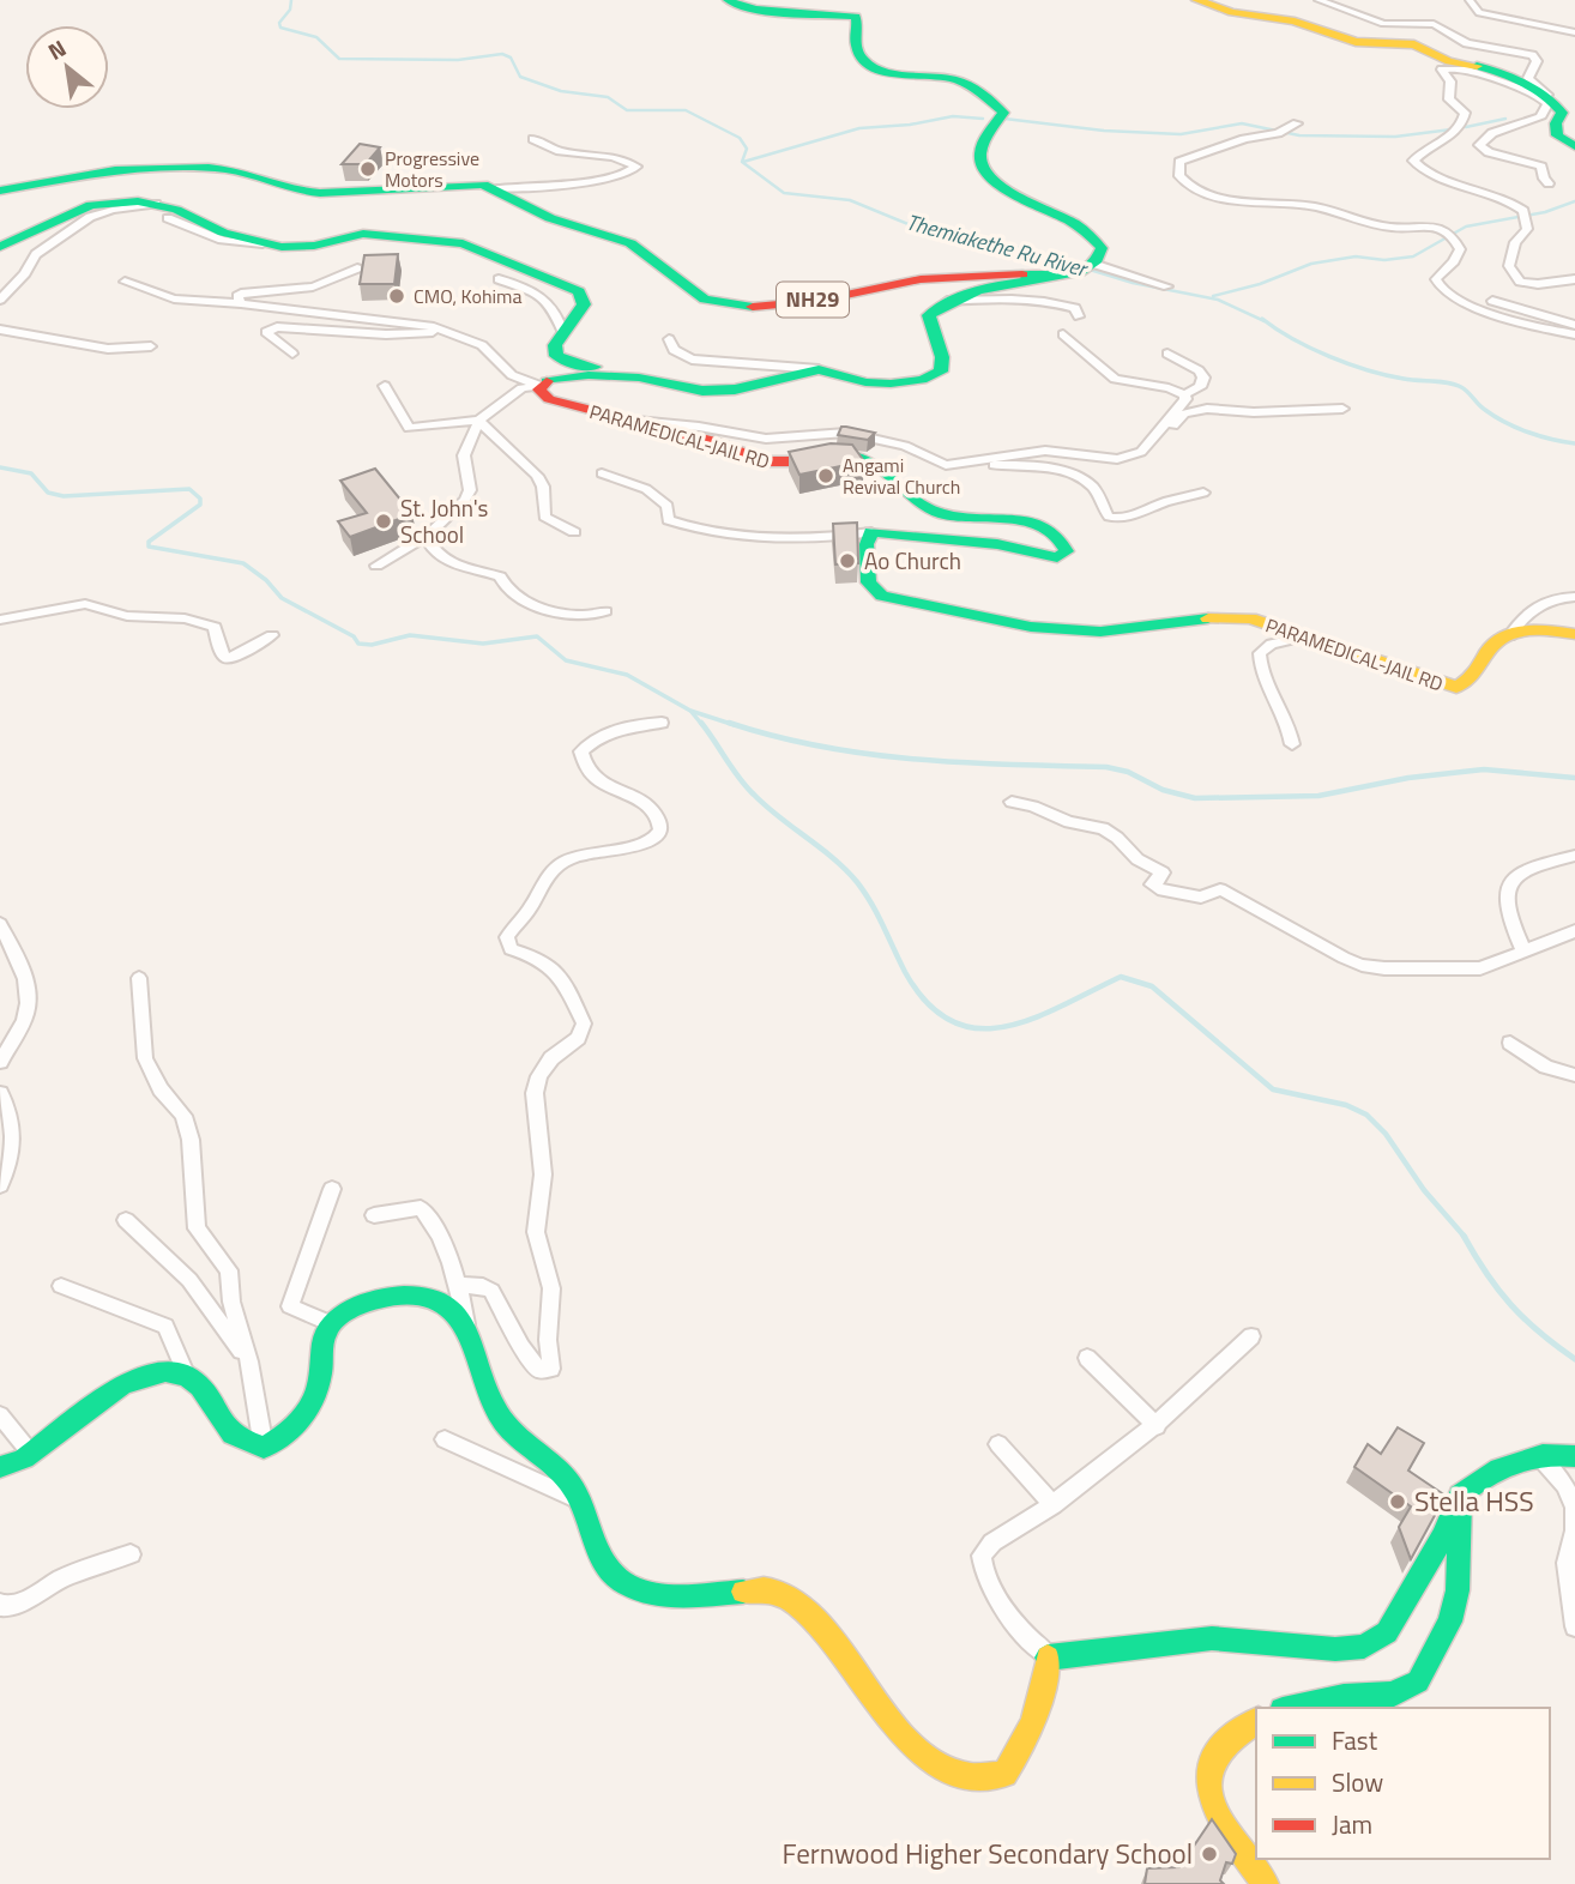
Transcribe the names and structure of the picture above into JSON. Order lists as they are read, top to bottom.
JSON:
{
  "streets": {
    "main road": ["NH29", "PARAMEDICAL-JAIL RD"]
  },
  "water": ["Themiakethe Ru River"],
  "places": [
    "Progressive Motors",
    "CMO, Kohima",
    "Angami Revival Church",
    "St. John's School",
    "Ao Church",
    "Stella HSS",
    "Fernwood Higher Secondary School"
  ],
  "legend": ["Fast", "Slow", "Jam"],
  "north": "top left"
}
